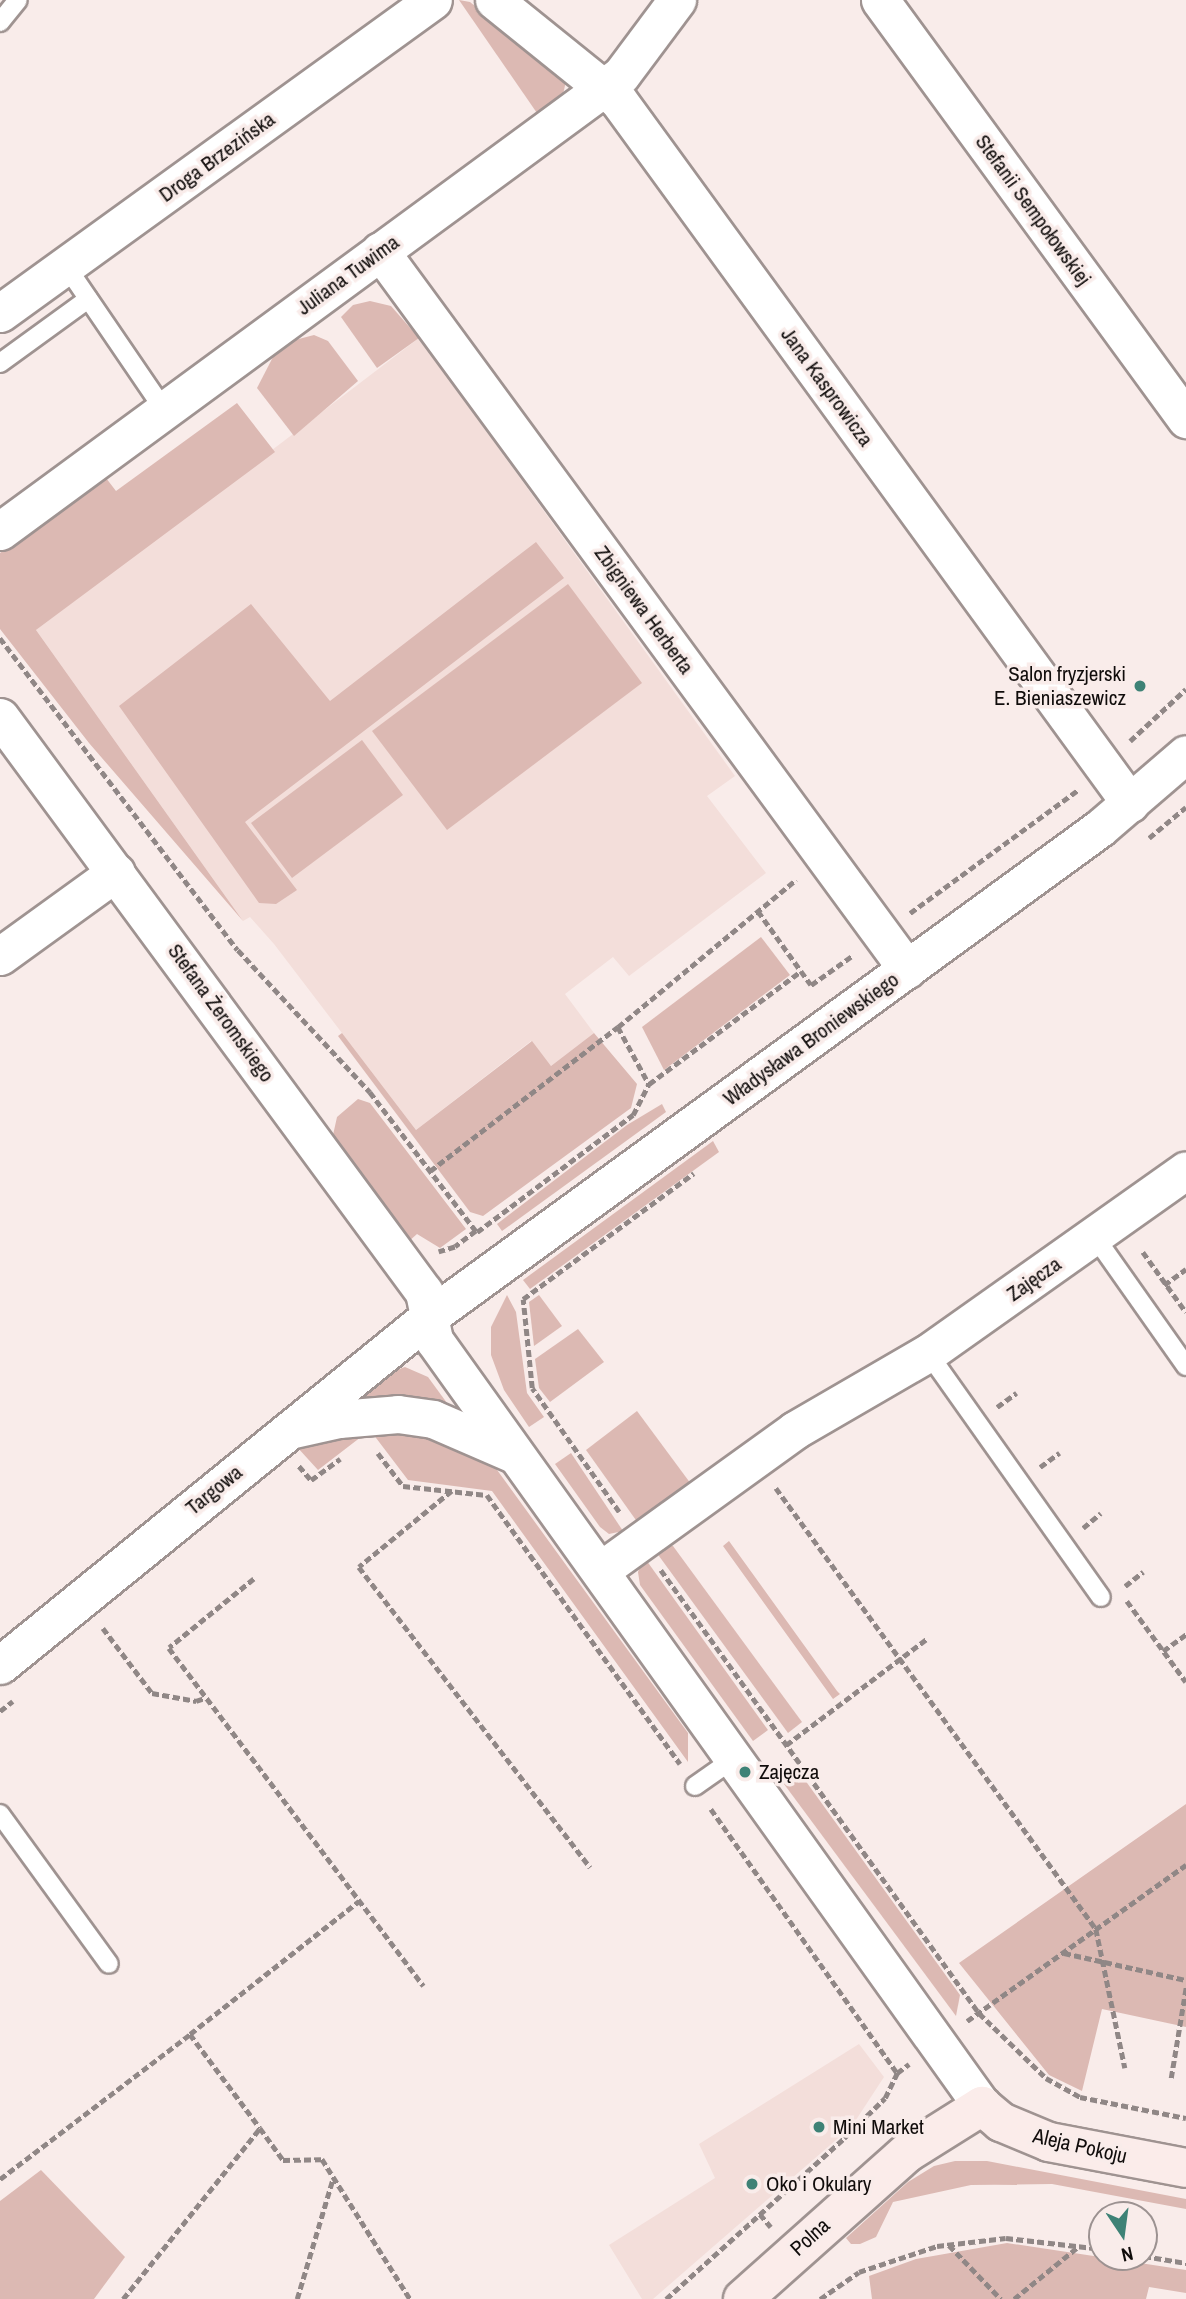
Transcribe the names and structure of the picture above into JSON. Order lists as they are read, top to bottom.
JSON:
{
  "streets": {
    "street": [
      "Droga Brzezińska",
      "Stefanii Sempołowskiej",
      "Juliana Tuwima",
      "Jana Kasprowicza",
      "Zbigniewa Herberta",
      "Stefana Żeromskiego",
      "Władysława Broniewskiego",
      "Zajęcza",
      "Targowa",
      "Aleja Pokoju",
      "Polna"
    ]
  },
  "crossings": [
    ["Juliana Tuwima", "Jana Kasprowicza"],
    ["Juliana Tuwima", "Zbigniewa Herberta"],
    ["Jana Kasprowicza", "Władysława Broniewskiego"],
    ["Zbigniewa Herberta", "Władysława Broniewskiego"],
    ["Stefana Żeromskiego", "Władysława Broniewskiego"],
    ["Stefana Żeromskiego", "Targowa"],
    ["Władysława Broniewskiego", "Targowa"],
    ["Aleja Pokoju", "Polna"]
  ],
  "places": [
    "Salon fryzjerski E. Bieniaszewicz",
    "Zajęcza",
    "Mini Market",
    "Oko i Okulary"
  ],
  "north": "bottom"
}
